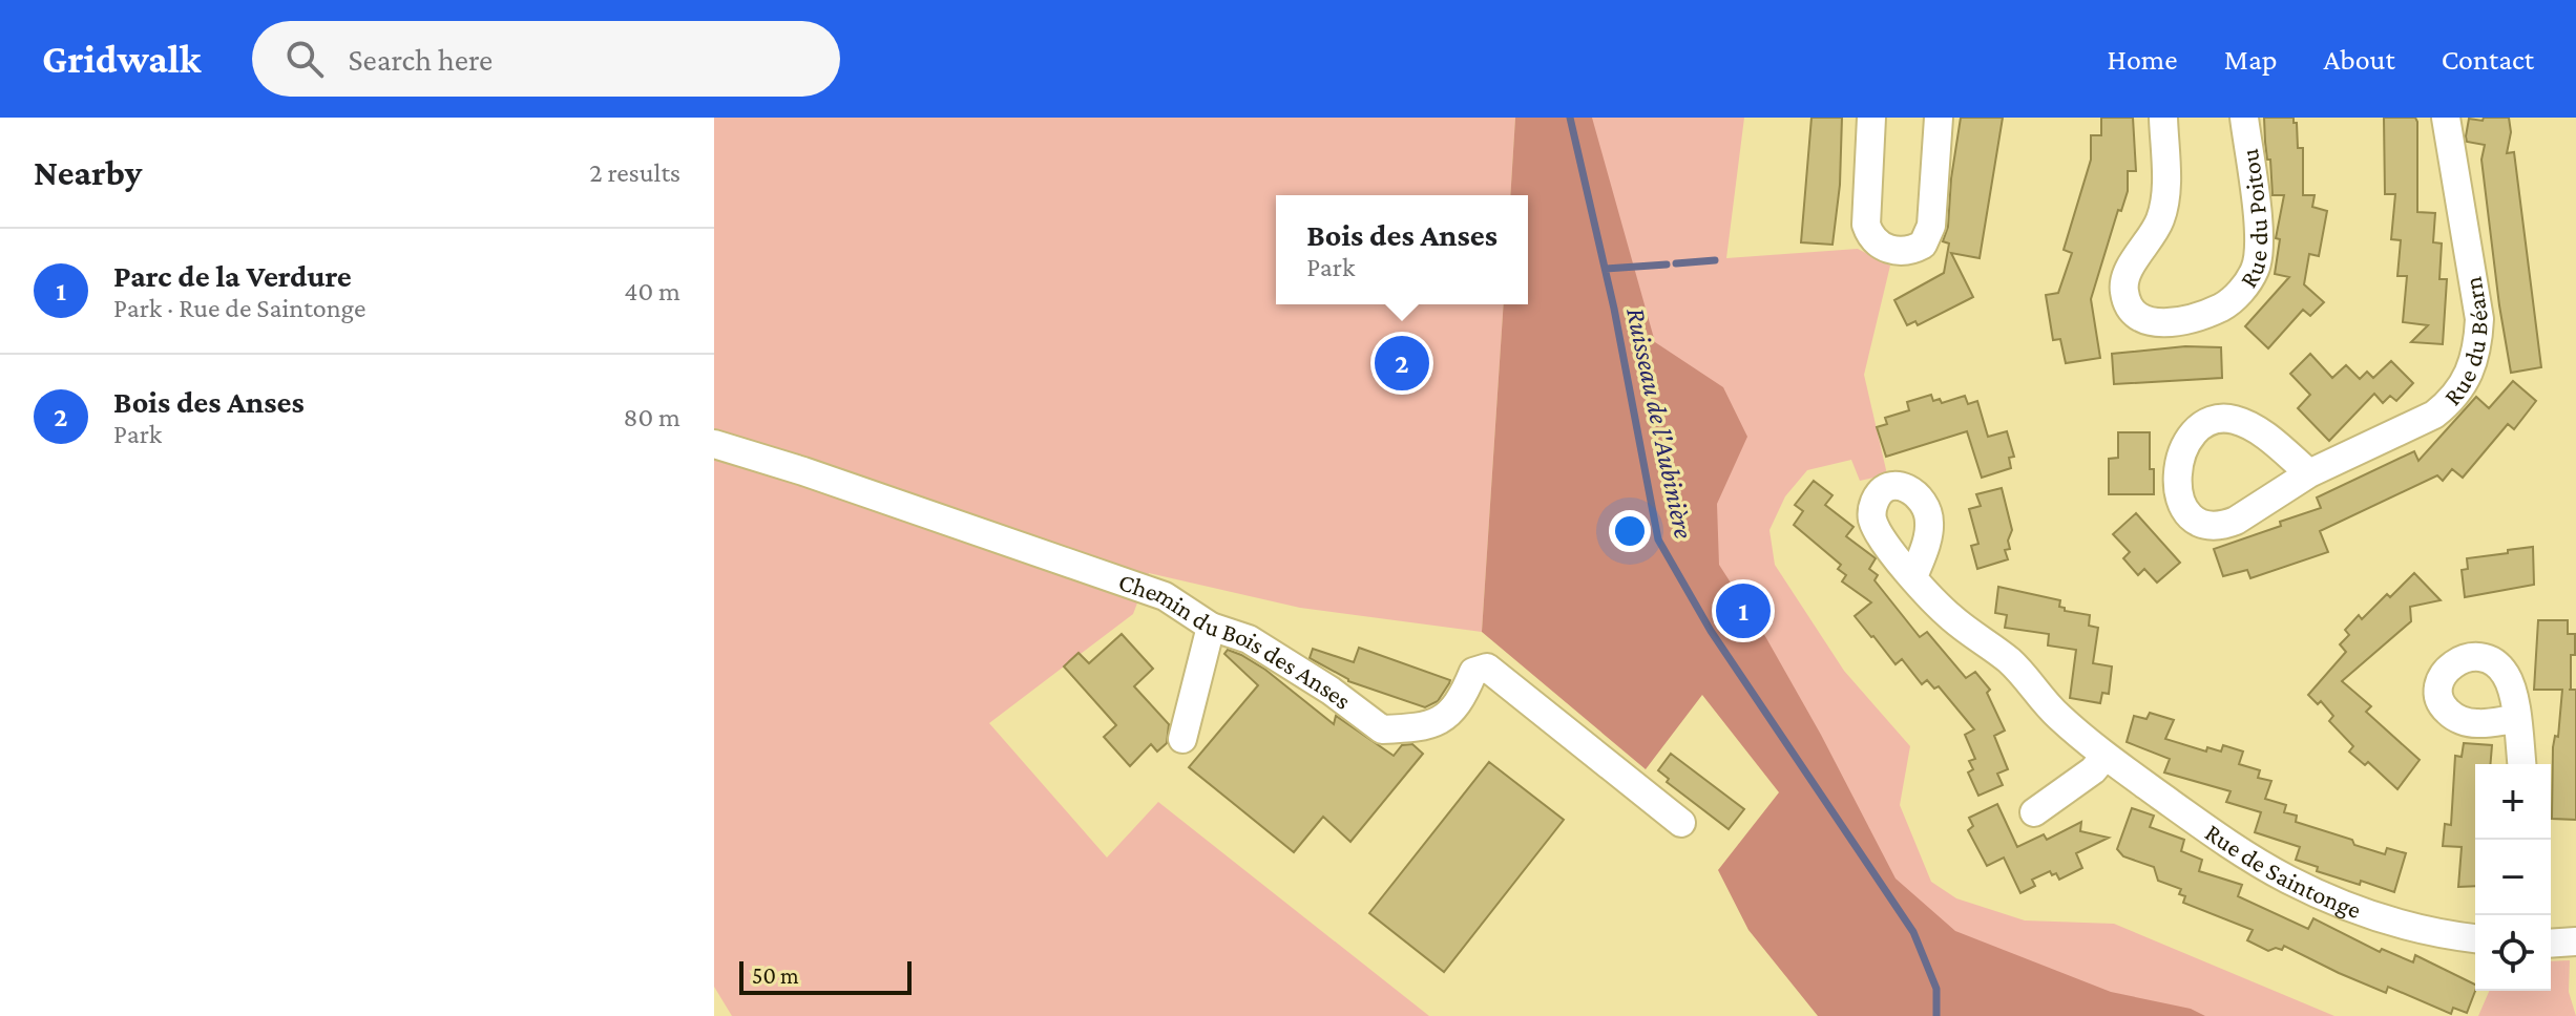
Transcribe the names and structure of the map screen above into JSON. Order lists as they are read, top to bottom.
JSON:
{
  "streets": {
    "street": [
      "Rue du Poitou",
      "Rue du Béarn",
      "Chemin du Bois des Anses",
      "Rue de Saintonge"
    ]
  },
  "water": ["Ruisseau de l'Aubinière"],
  "scale_bar": "50 m",
  "page": {
    "header": "Gridwalk",
    "search": "Search here",
    "nav": [
      "Home",
      "Map",
      "About",
      "Contact"
    ],
    "heading": ["Nearby", "2 results"],
    "popup": ["Bois des Anses", "Park"],
    "list": [
      {
        "mark": "1",
        "name": "Parc de la Verdure",
        "note": "Park · Rue de Saintonge",
        "value": "40 m"
      },
      {
        "mark": "2",
        "name": "Bois des Anses",
        "note": "Park",
        "value": "80 m"
      }
    ],
    "pins": ["2", "1"],
    "map_buttons": ["+", "−"],
    "scale": "50 m"
  }
}
